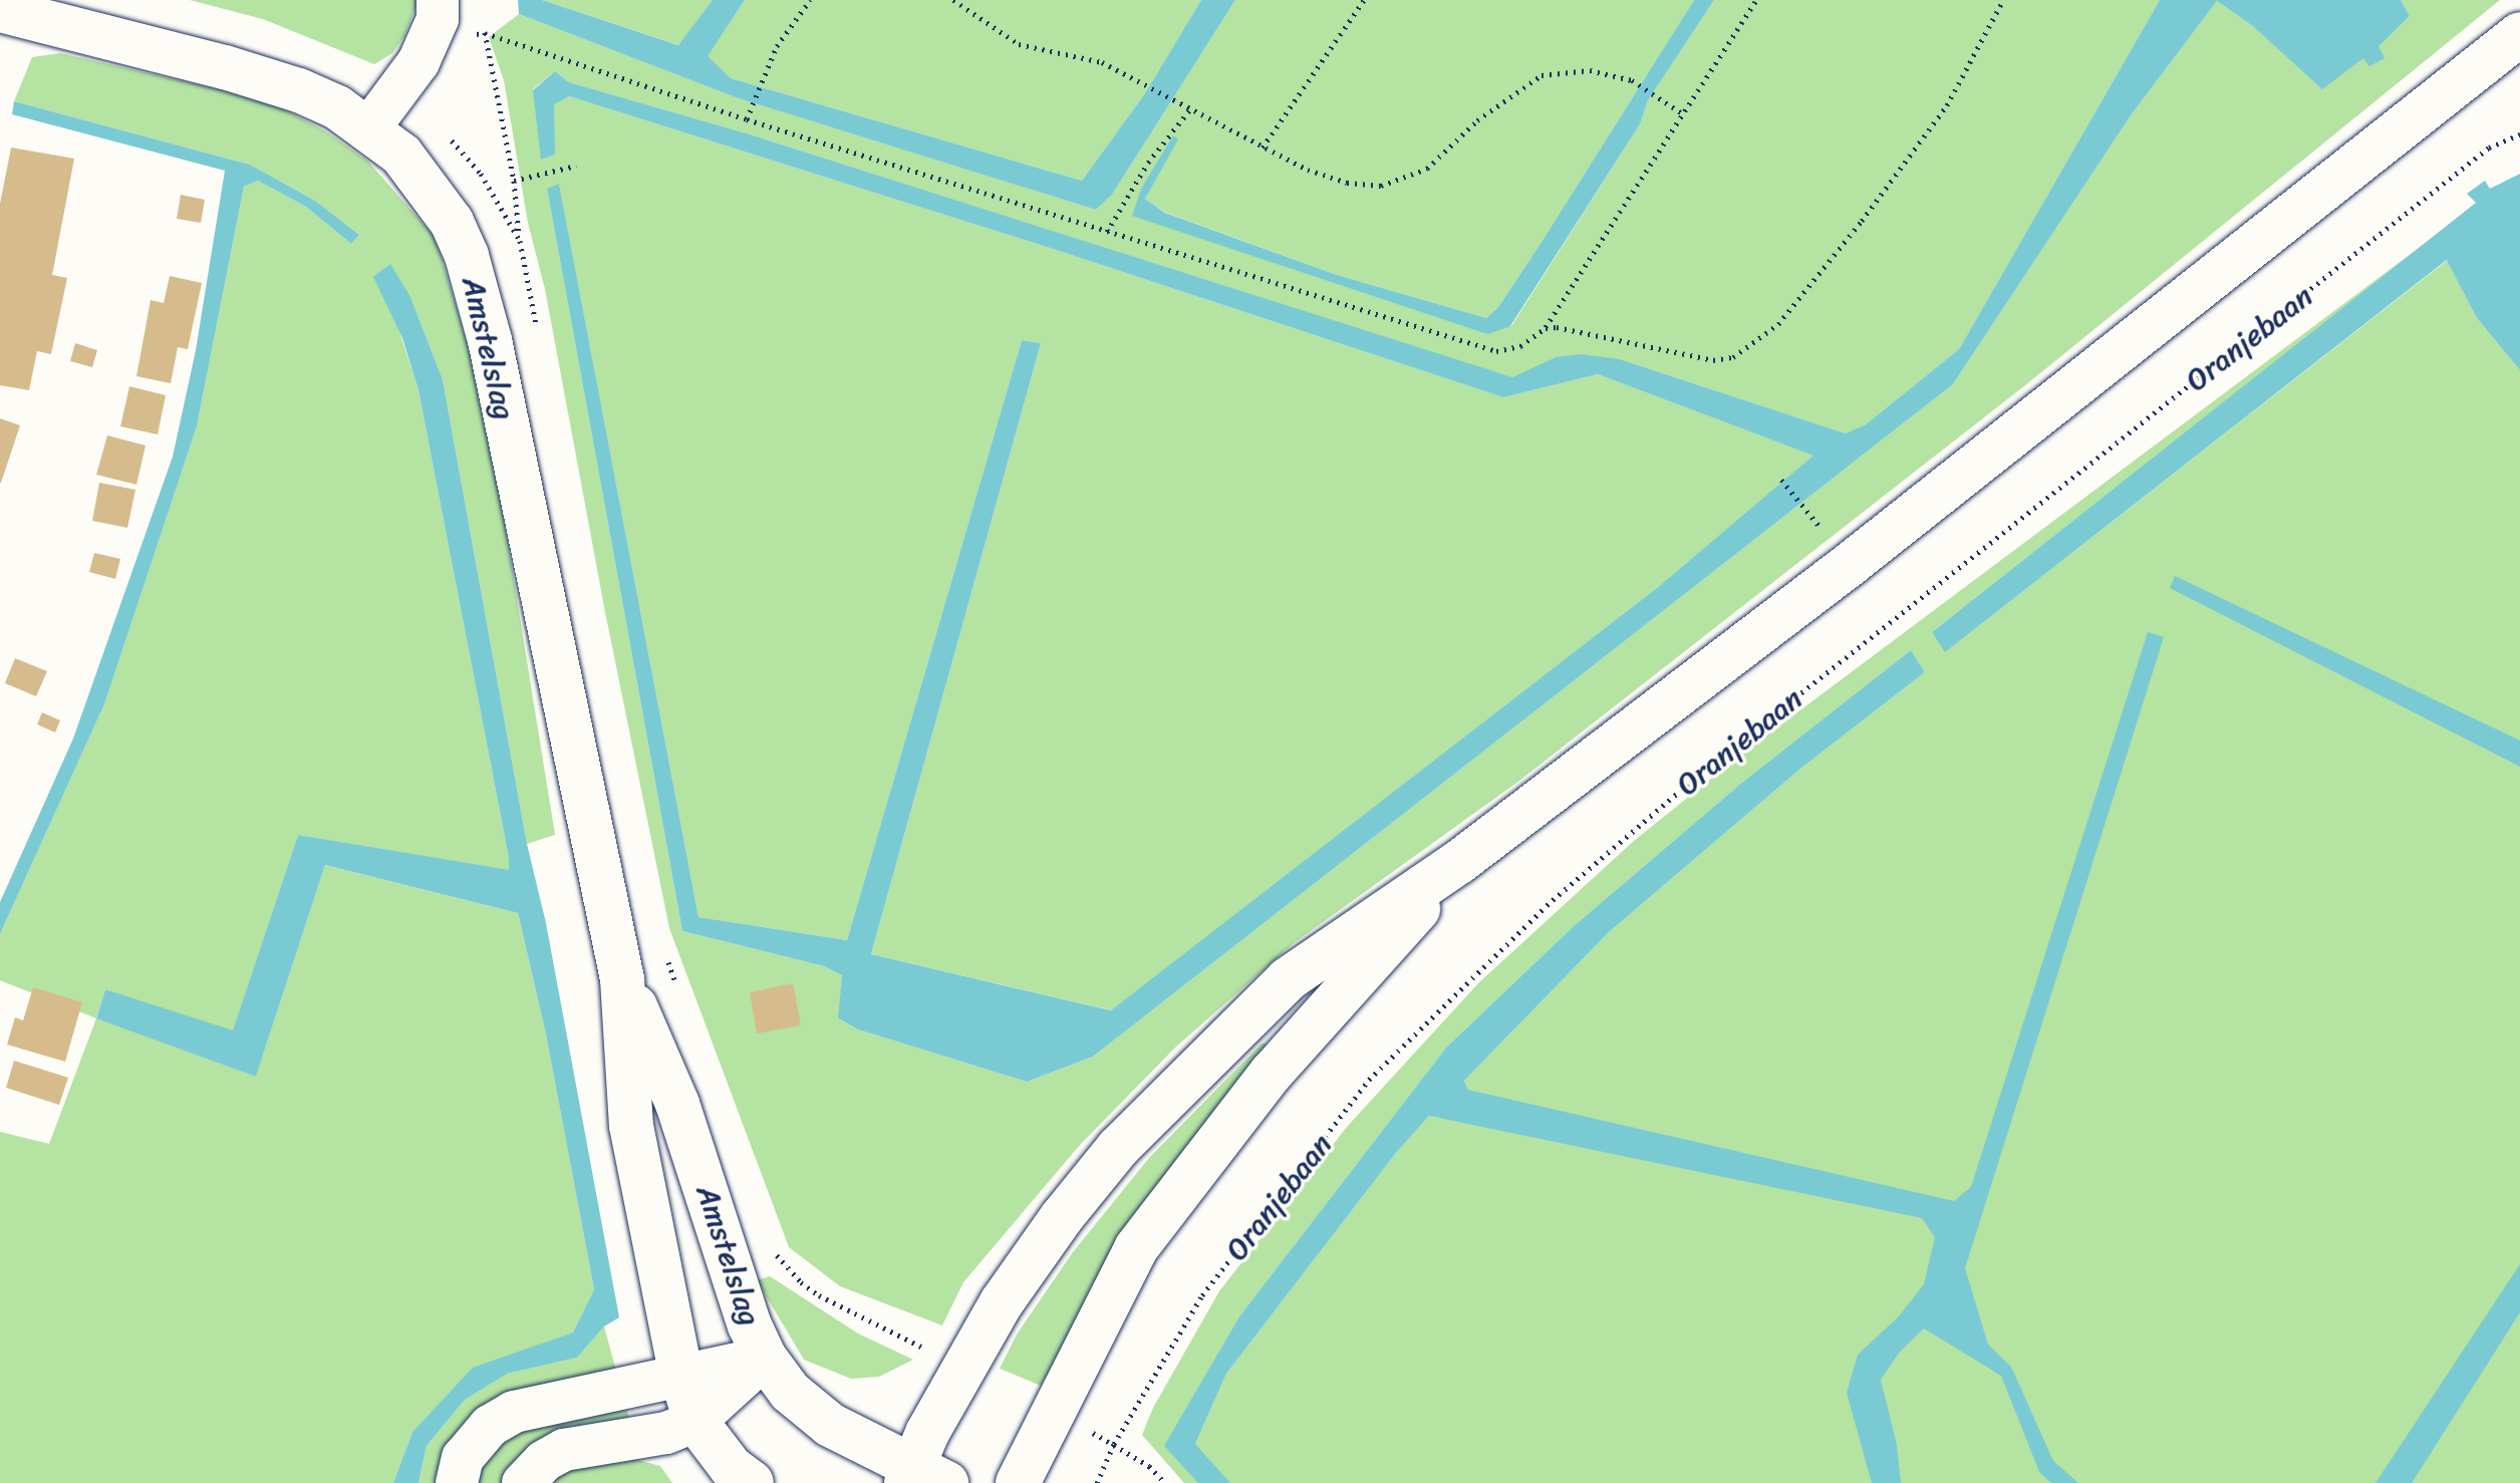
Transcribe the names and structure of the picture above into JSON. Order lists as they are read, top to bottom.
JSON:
{
  "streets": {
    "main road": ["Amstelslag"],
    "path": ["Oranjebaan"]
  }
}
